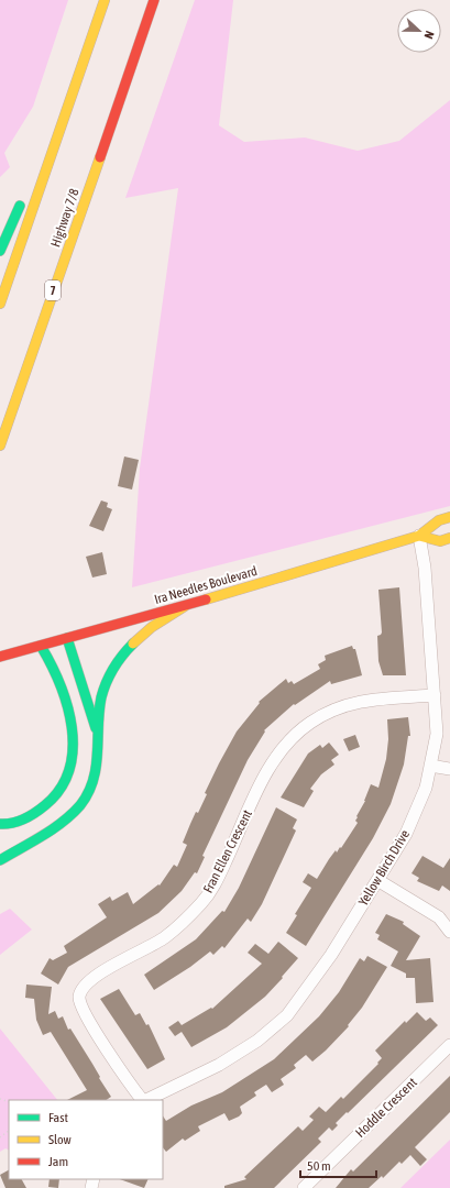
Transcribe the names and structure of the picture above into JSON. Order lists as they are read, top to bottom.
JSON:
{
  "streets": {
    "main road": ["Highway 7/8", "7", "Ira Needles Boulevard"],
    "street": ["Fran Ellen Crescent", "Yellow Birch Drive", "Hoddle Crescent"]
  },
  "crossings": [
    ["Ira Needles Boulevard", "Yellow Birch Drive"],
    ["Fran Ellen Crescent", "Yellow Birch Drive"]
  ],
  "legend": ["Fast", "Slow", "Jam"],
  "scale_bar": "50 m",
  "north": "right"
}
